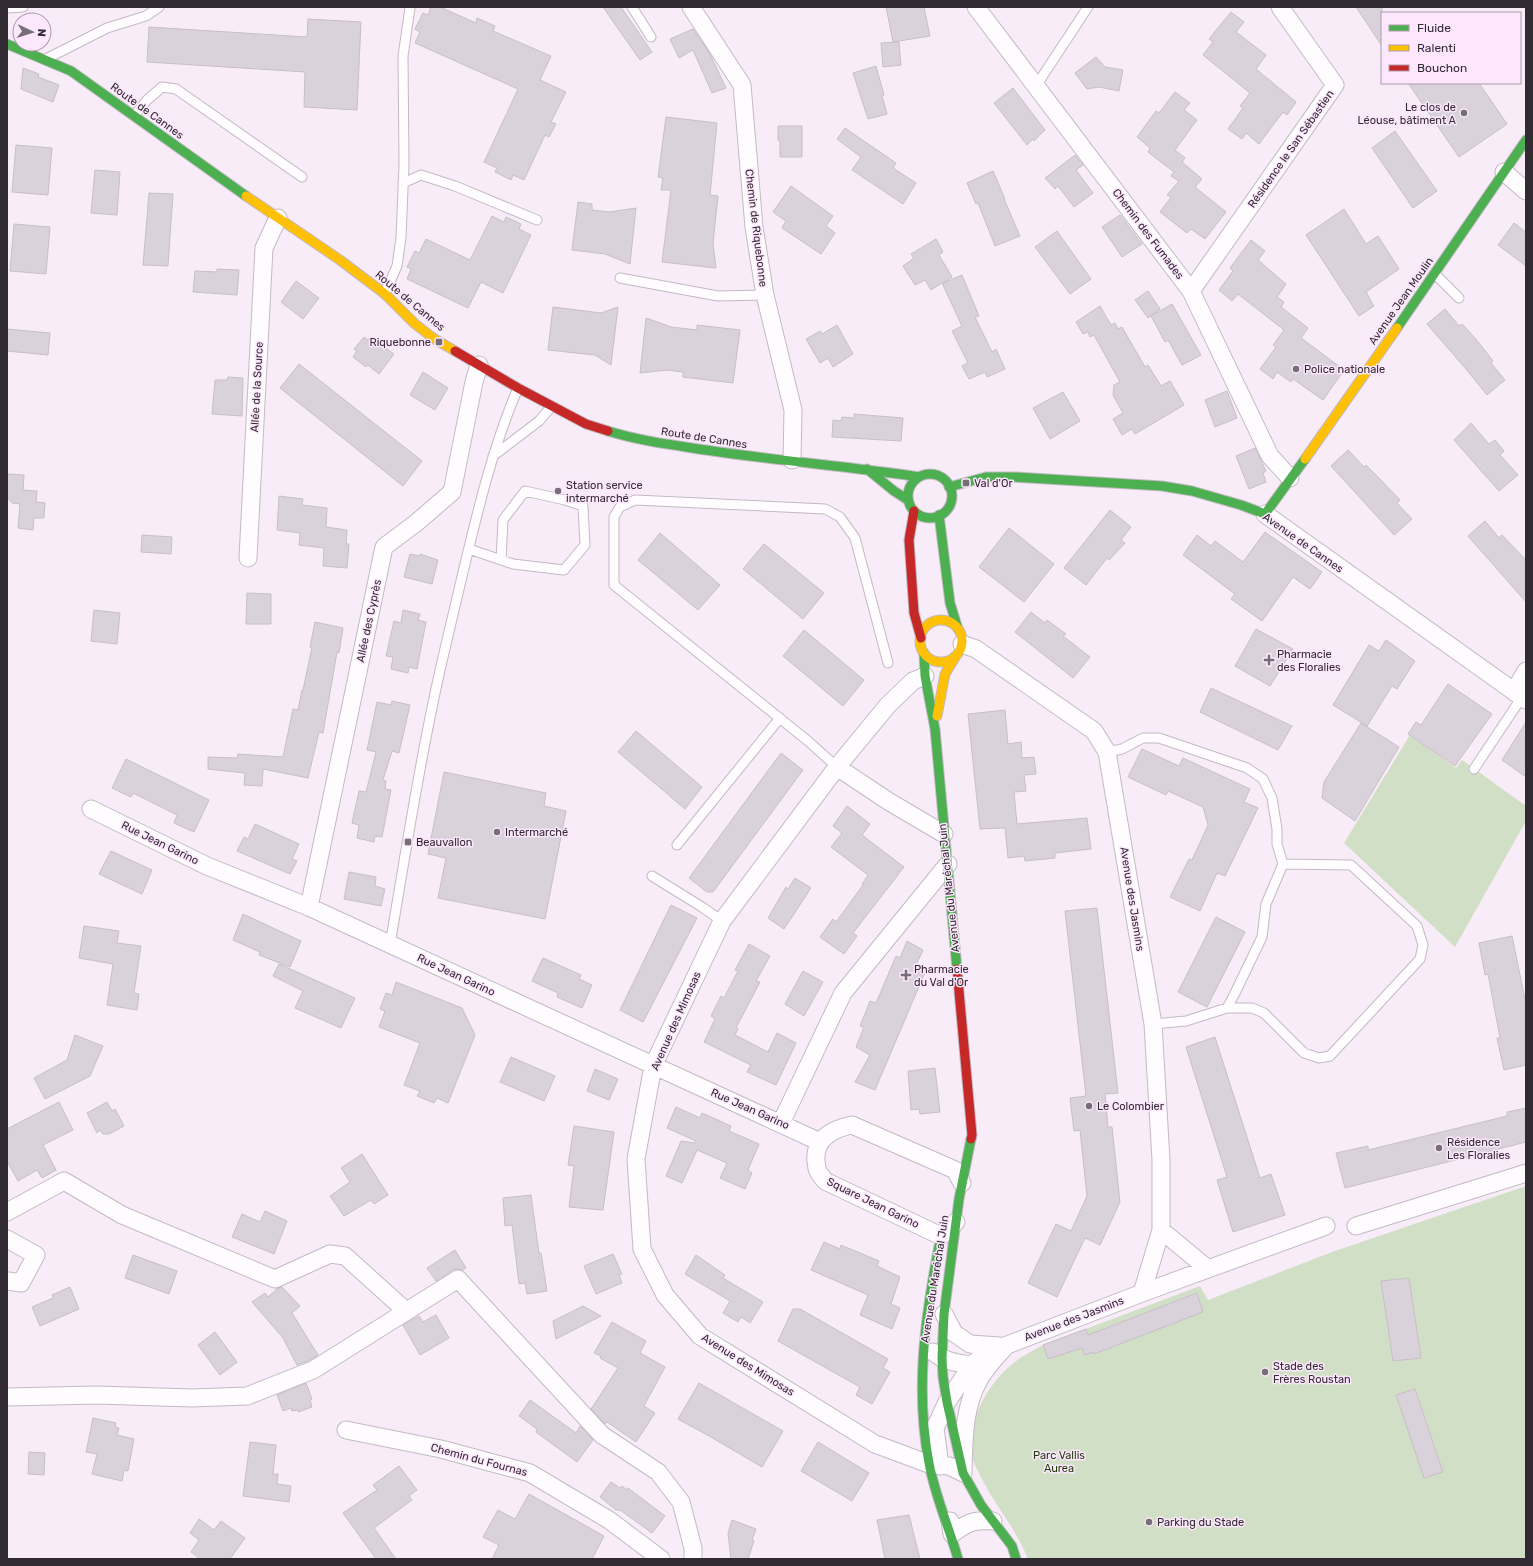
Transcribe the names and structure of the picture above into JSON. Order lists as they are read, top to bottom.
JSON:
{
  "streets": {
    "main road": [
      "Route de Cannes",
      "Avenue Jean Moulin",
      "Avenue de Cannes",
      "Avenue du Maréchal Juin"
    ],
    "street": [
      "Résidence le San Sébastien",
      "Chemin de Riquebonne",
      "Chemin des Fumades",
      "Allée de la Source",
      "Allée des Cyprès",
      "Rue Jean Garino",
      "Avenue des Jasmins",
      "Avenue des Mimosas",
      "Square Jean Garino",
      "Chemin du Fournas"
    ]
  },
  "crossings": [
    ["Route de Cannes", "Chemin de Riquebonne"],
    ["Route de Cannes", "Allée de la Source"],
    ["Route de Cannes", "Avenue de Cannes"],
    ["Route de Cannes", "Allée des Cyprès"],
    ["Résidence le San Sébastien", "Chemin des Fumades"],
    ["Chemin des Fumades", "Avenue Jean Moulin"],
    ["Avenue Jean Moulin", "Avenue de Cannes"],
    ["Allée des Cyprès", "Rue Jean Garino"],
    ["Rue Jean Garino", "Avenue des Mimosas"],
    ["Rue Jean Garino", "Square Jean Garino"],
    ["Avenue du Maréchal Juin", "Avenue des Jasmins"],
    ["Avenue du Maréchal Juin", "Avenue des Mimosas"],
    ["Avenue du Maréchal Juin", "Square Jean Garino"],
    ["Avenue des Jasmins", "Avenue des Mimosas"]
  ],
  "parks": ["Parc Vallis Aurea"],
  "places": {
    "other": [
      "Le clos de Léouse, bâtiment A",
      "Police nationale",
      "Station service intermarché",
      "Intermarché",
      "Le Colombier",
      "Résidence Les Floralies",
      "Stade des Frères Roustan",
      "Parking du Stade"
    ],
    "transit": ["Riquebonne", "Val d'Or", "Beauvallon"],
    "health": ["Pharmacie des Floralies", "Pharmacie du Val d'Or"]
  },
  "legend": ["Fluide", "Ralenti", "Bouchon"],
  "north": "right"
}
